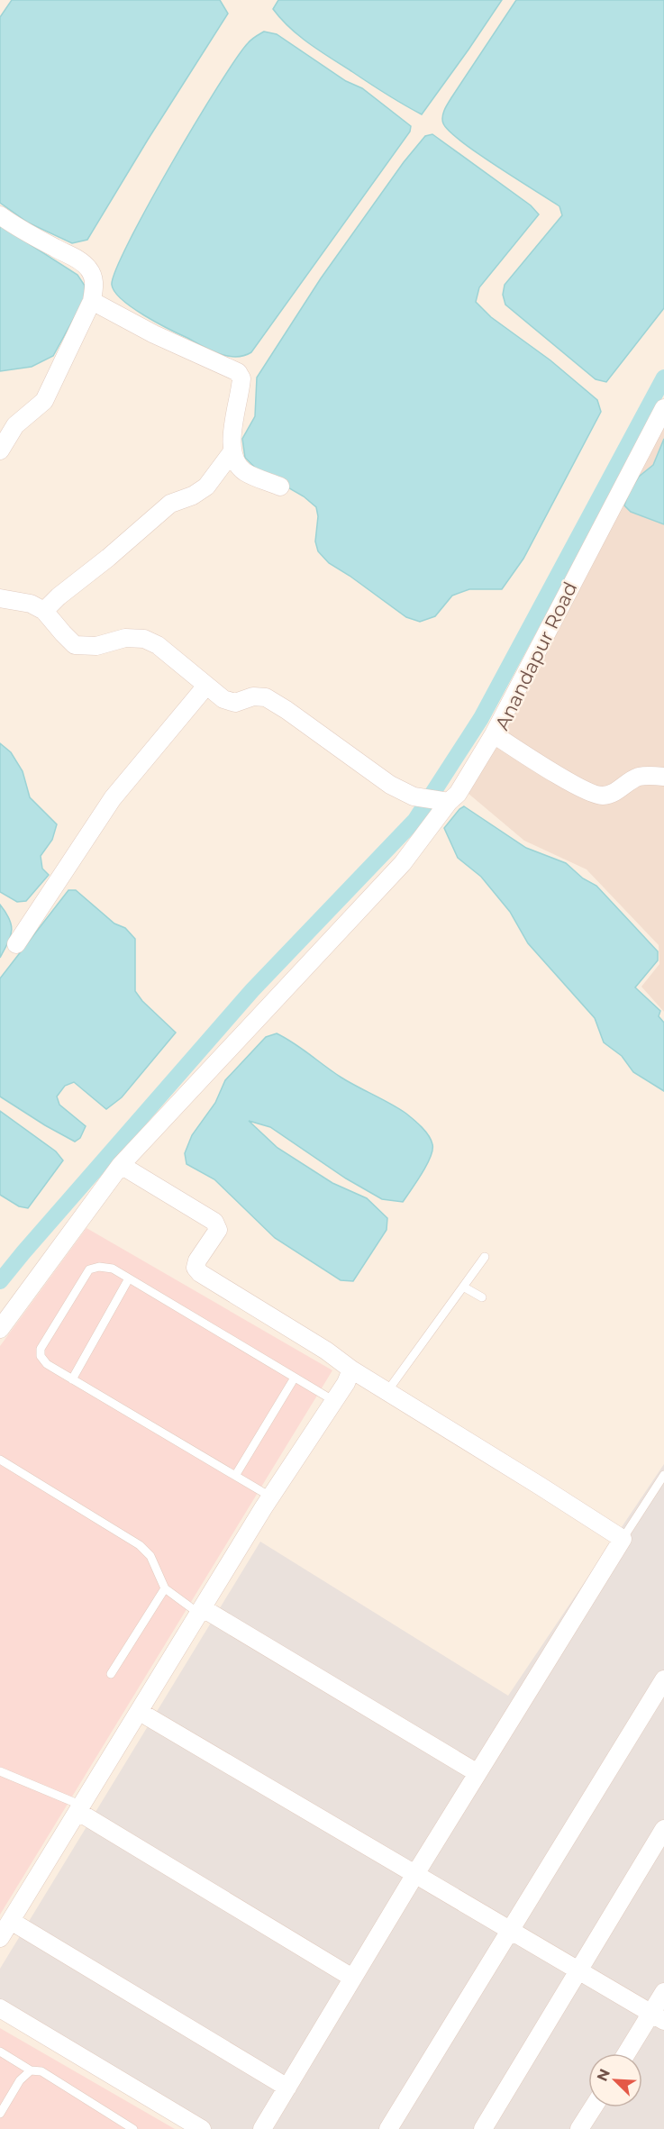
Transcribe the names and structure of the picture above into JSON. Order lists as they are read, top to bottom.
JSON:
{
  "streets": {
    "street": ["Anandapur Road"]
  },
  "north": "top left"
}
